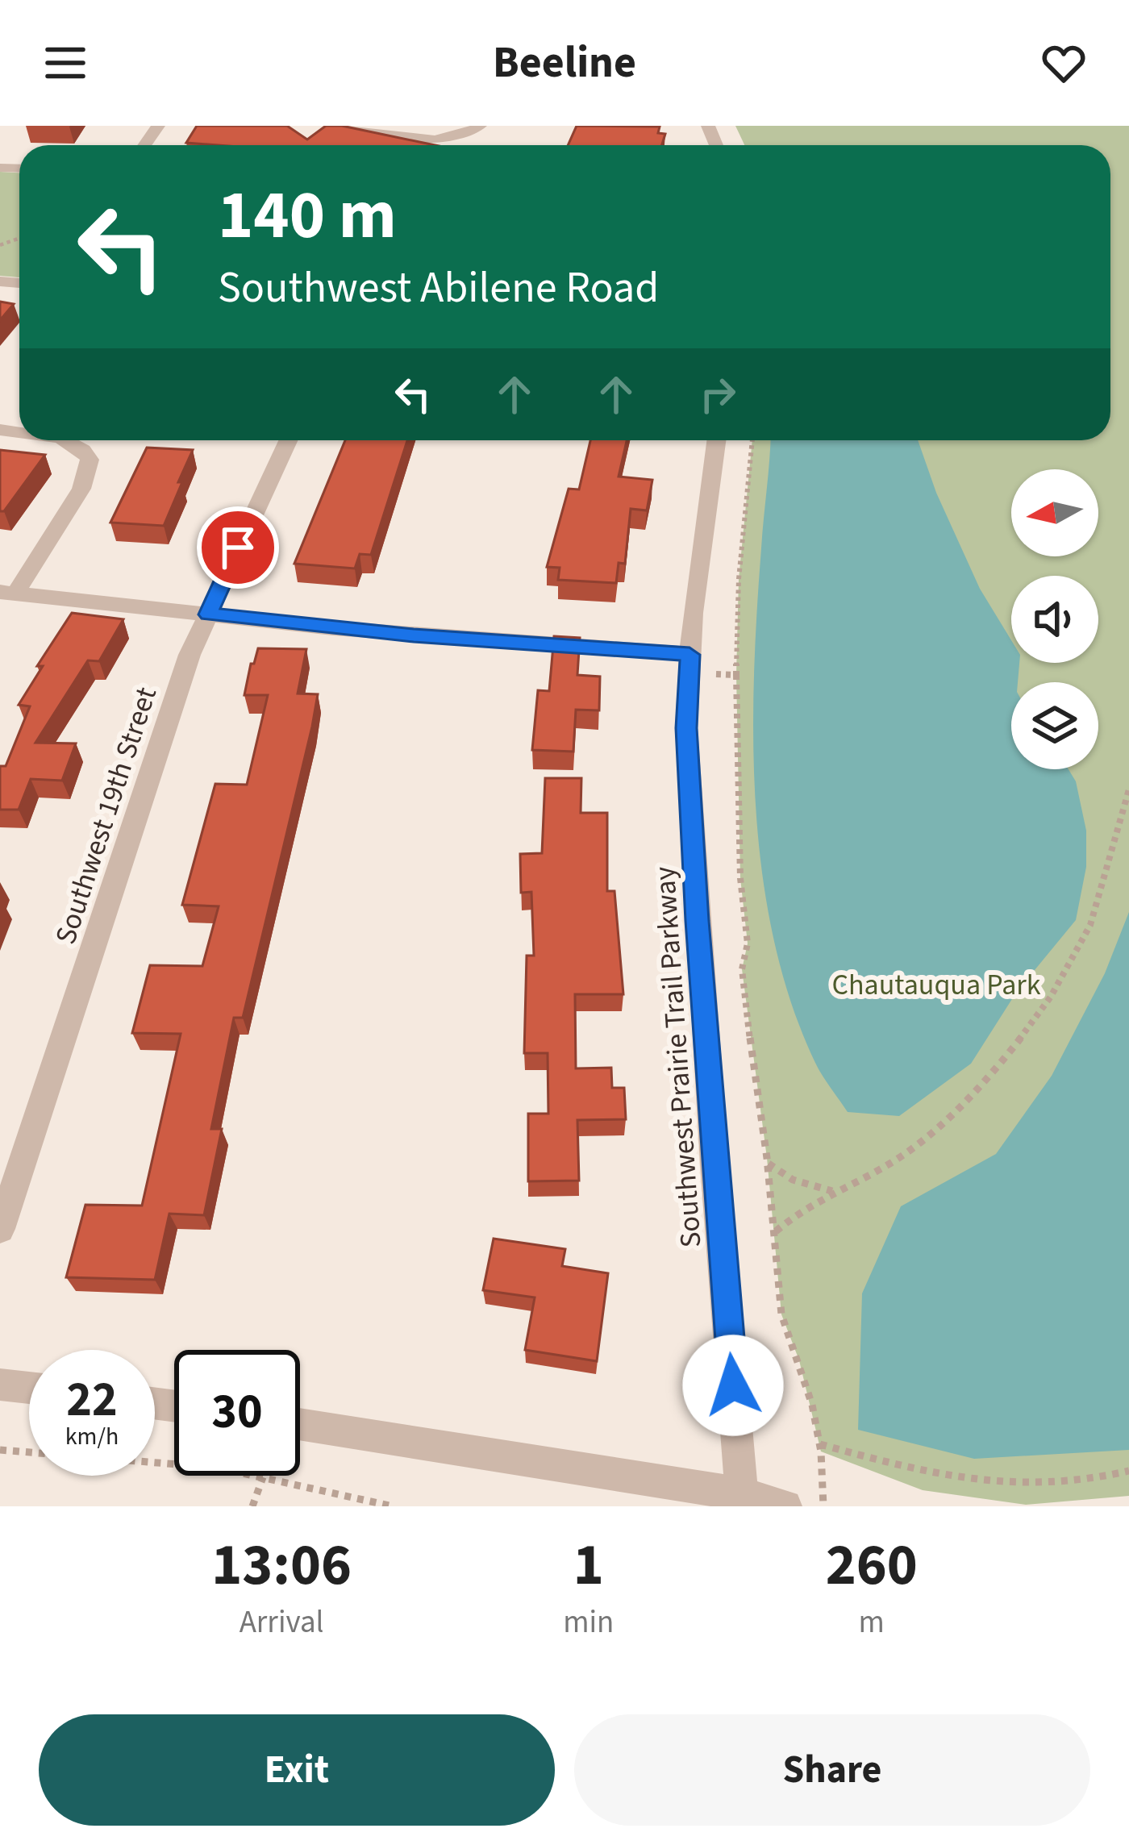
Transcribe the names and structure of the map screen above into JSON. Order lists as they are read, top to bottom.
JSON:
{
  "streets": {
    "street": ["Southwest 19th Street", "Southwest Prairie Trail Parkway"]
  },
  "parks": ["Chautauqua Park"],
  "north": "left",
  "page": {
    "header": "Beeline",
    "turn": ["140 m", "Southwest Abilene Road"],
    "speed": "22 km/h",
    "limit": "30",
    "eta": [
      "13:06",
      "Arrival",
      "1",
      "min",
      "260",
      "m"
    ],
    "buttons": ["Exit", "Share"]
  }
}
